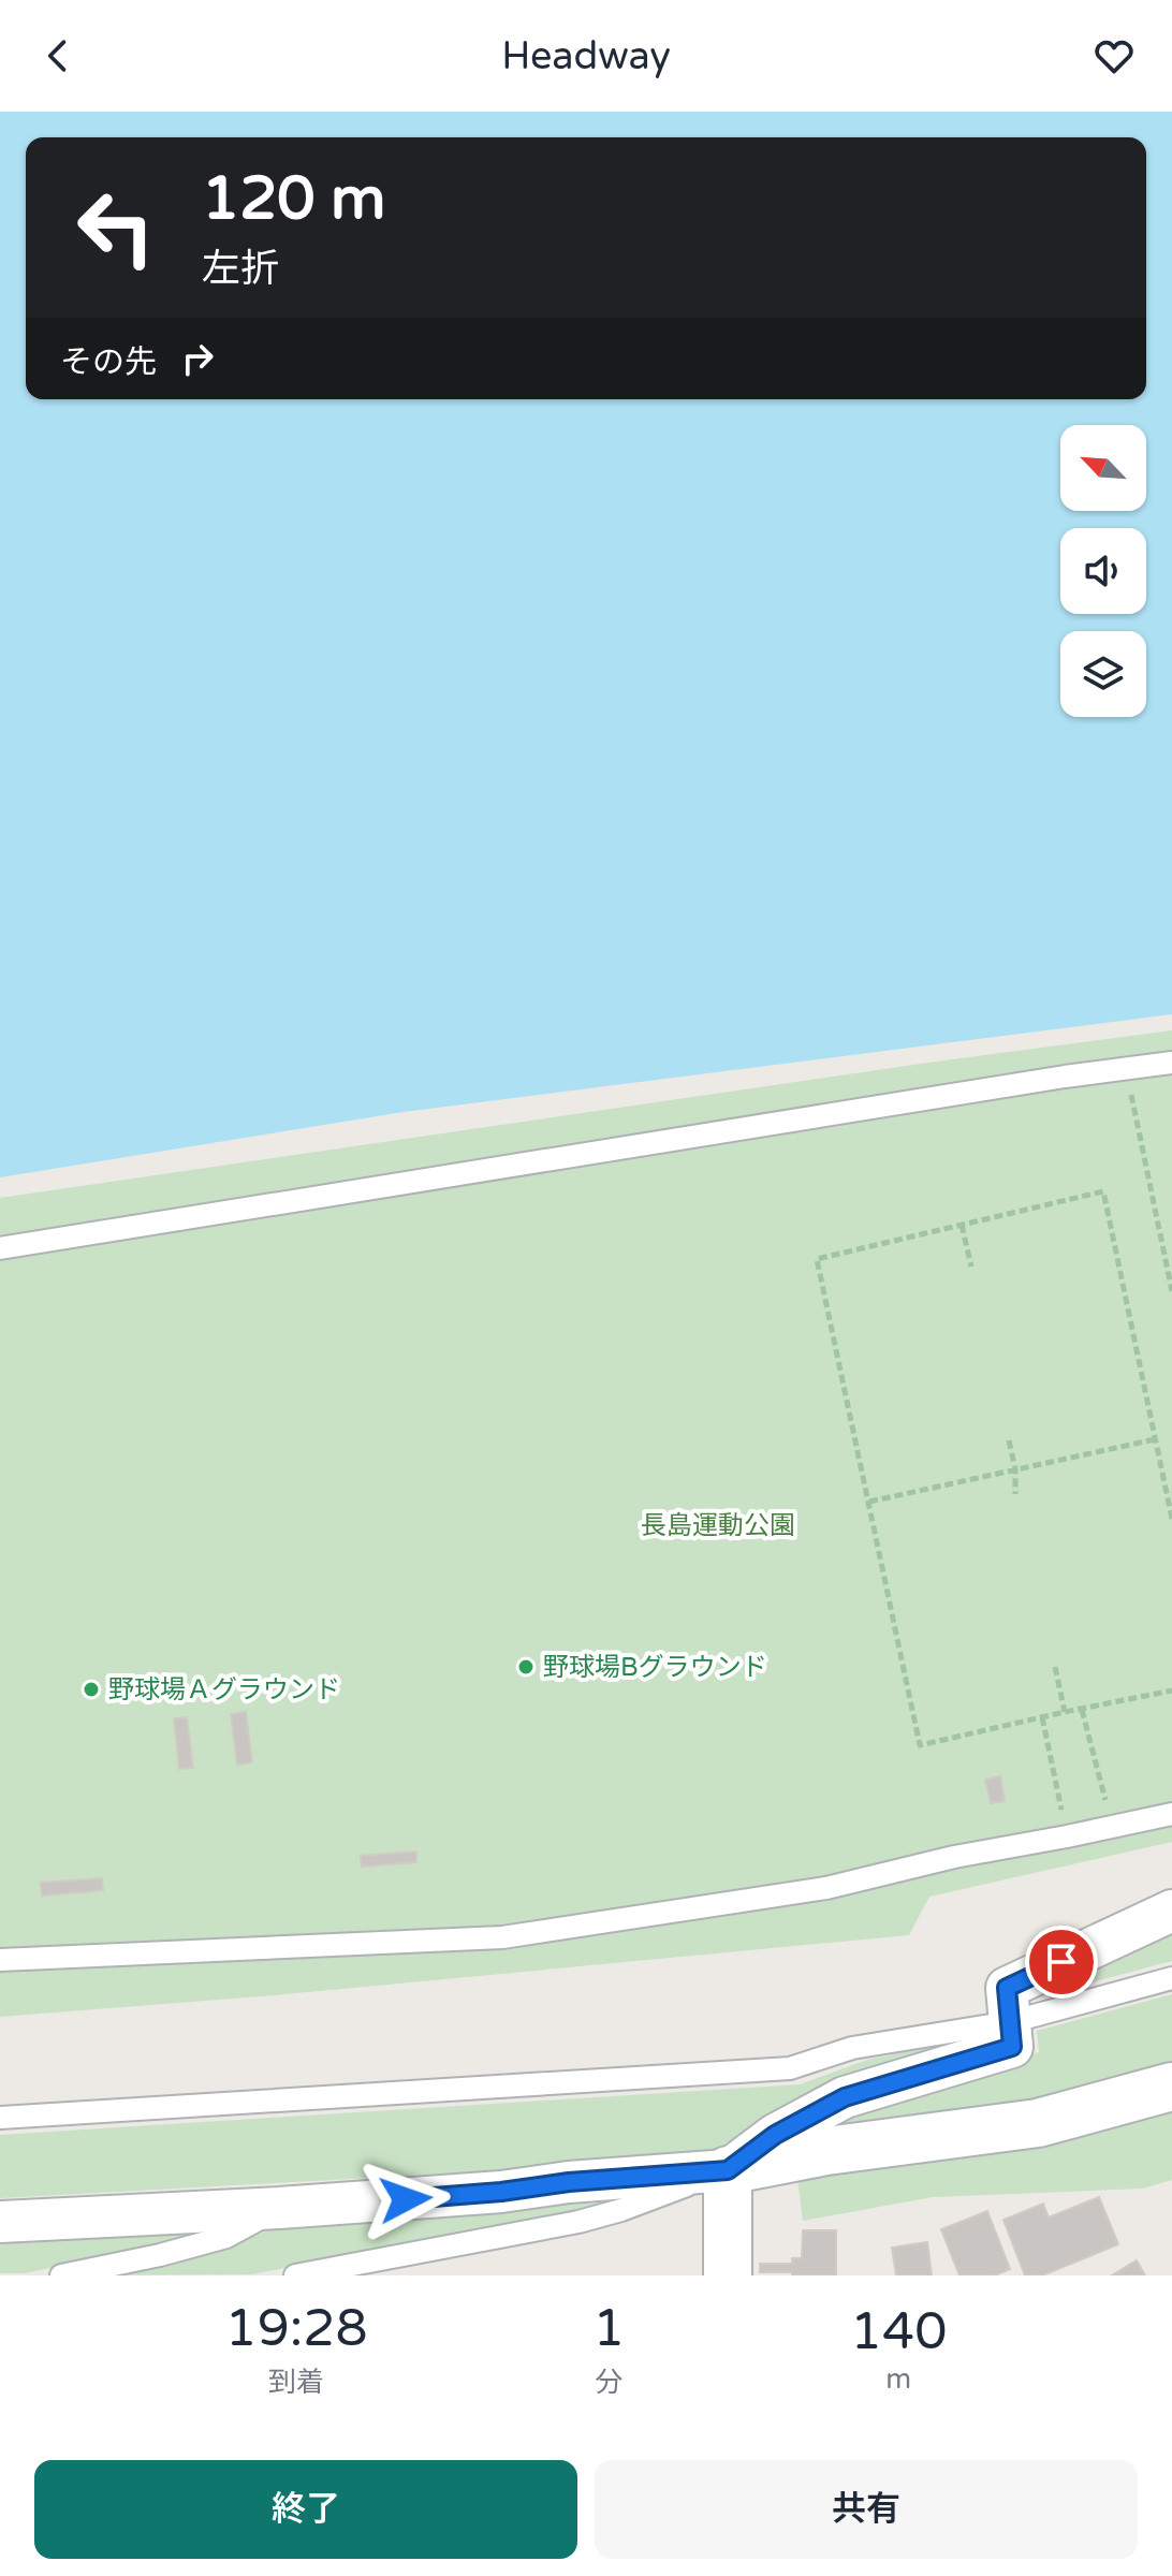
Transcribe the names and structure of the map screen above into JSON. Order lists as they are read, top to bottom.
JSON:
{
  "parks": ["長島運動公園"],
  "places": ["野球場Bグラウンド", "野球場Ａグラウンド"],
  "north": "top left",
  "page": {
    "header": "Headway",
    "turn": ["120 m", "左折"],
    "then": "その先",
    "eta": [
      "19:28",
      "到着",
      "1",
      "分",
      "140",
      "m"
    ],
    "buttons": ["終了", "共有"]
  }
}
